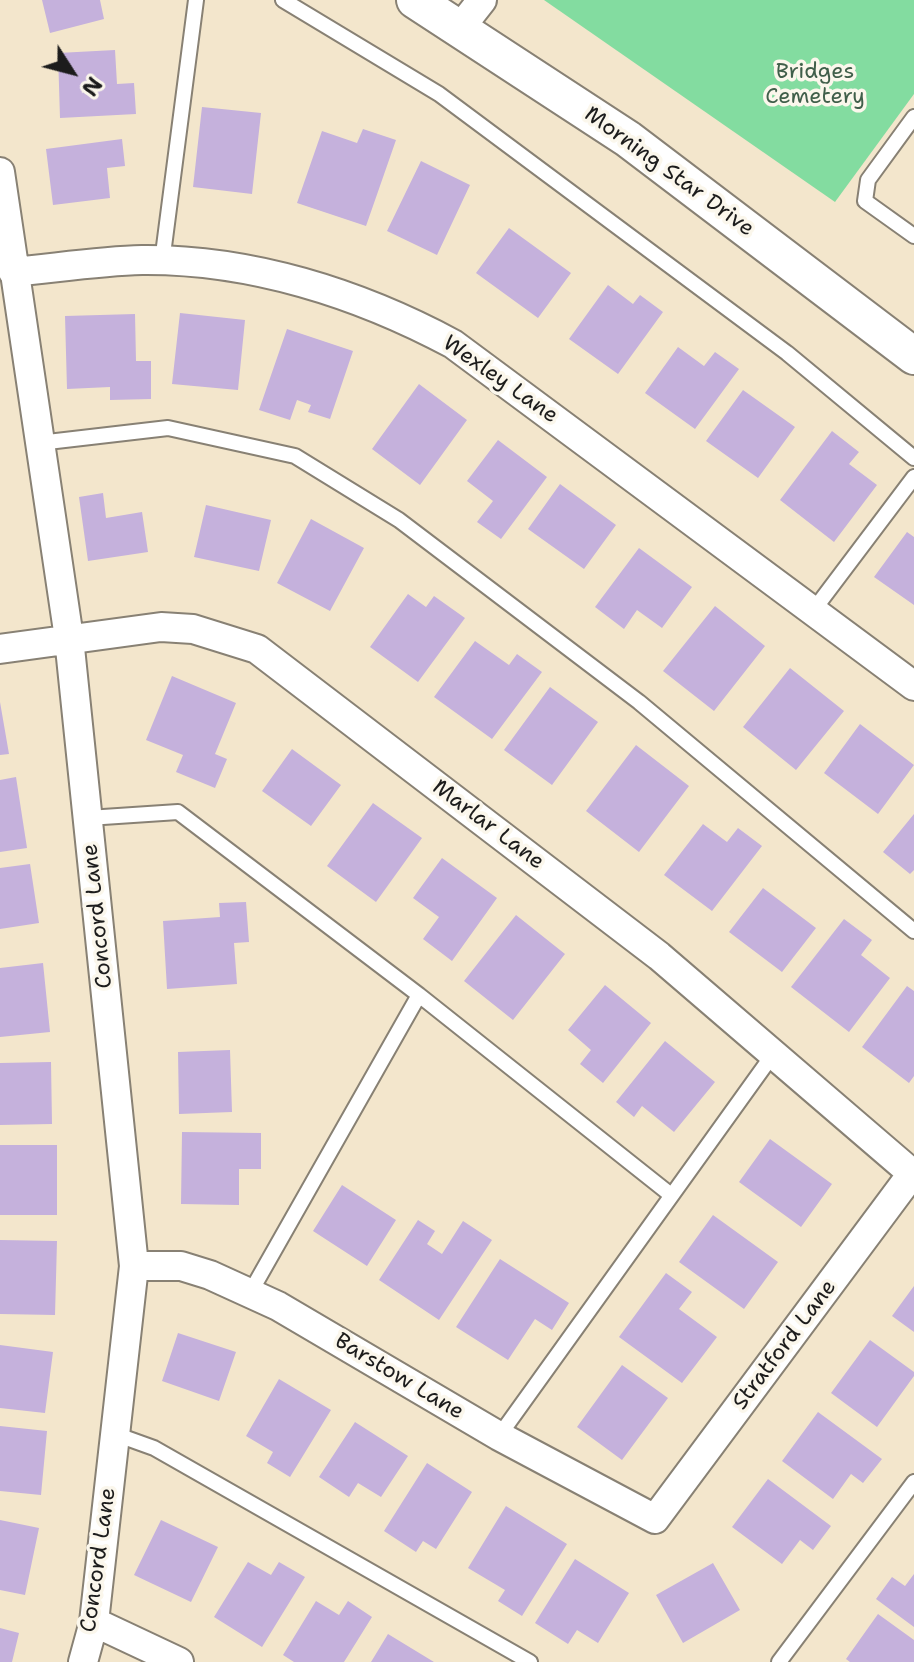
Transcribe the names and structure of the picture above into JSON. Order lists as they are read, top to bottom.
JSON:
{
  "streets": {
    "street": [
      "Morning Star Drive",
      "Wexley Lane",
      "Marlar Lane",
      "Concord Lane",
      "Stratford Lane",
      "Barstow Lane"
    ]
  },
  "crossings": [
    ["Wexley Lane", "Concord Lane"],
    ["Marlar Lane", "Concord Lane"],
    ["Marlar Lane", "Stratford Lane"],
    ["Concord Lane", "Barstow Lane"],
    ["Stratford Lane", "Barstow Lane"]
  ],
  "parks": ["Bridges Cemetery"],
  "north": "bottom right"
}
